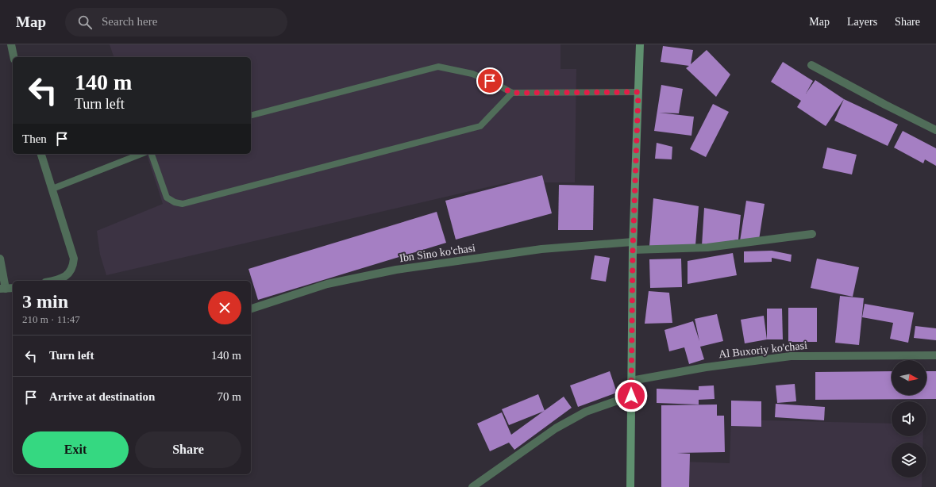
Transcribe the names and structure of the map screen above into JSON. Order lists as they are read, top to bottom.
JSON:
{
  "streets": {
    "street": ["Ibn Sino ko'chasi", "Al Buxoriy ko'chasi"]
  },
  "north": "right",
  "page": {
    "header": "Map",
    "search": "Search here",
    "nav": ["Map", "Layers", "Share"],
    "turn": ["140 m", "Turn left"],
    "then": "Then",
    "heading": ["3 min", "210 m · 11:47"],
    "list": [
      {
        "name": "Turn left",
        "value": "140 m"
      },
      {
        "name": "Arrive at destination",
        "value": "70 m"
      }
    ],
    "buttons": ["Exit", "Share"]
  }
}
